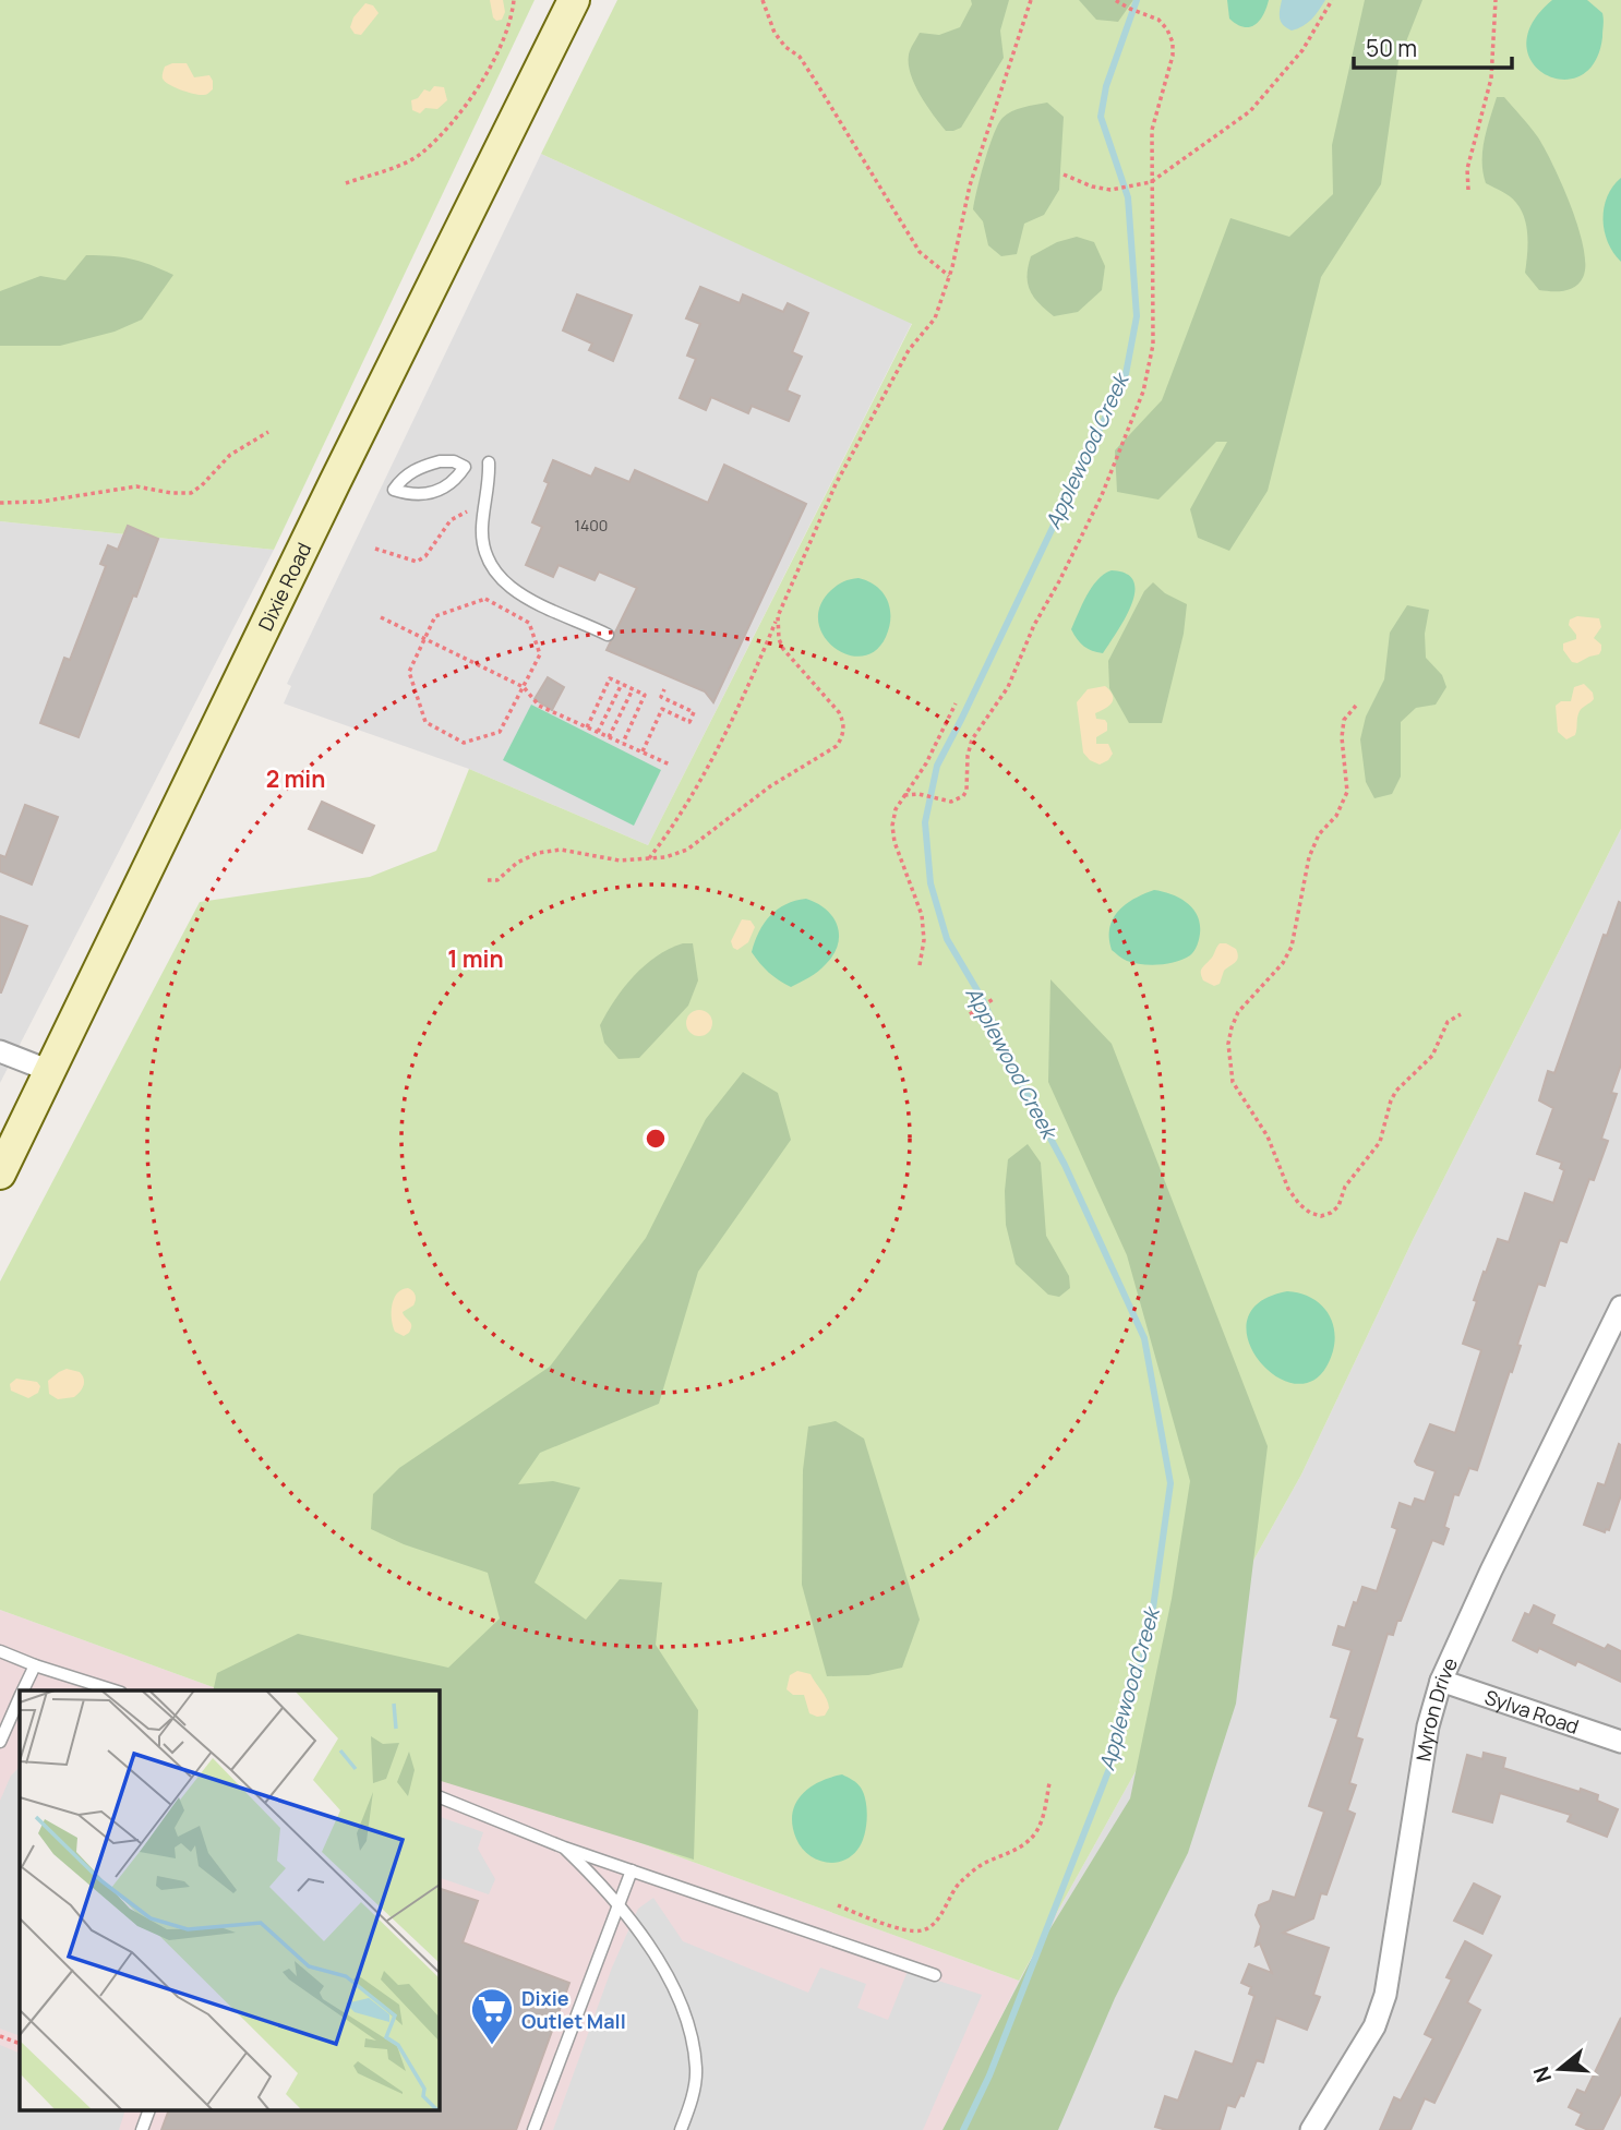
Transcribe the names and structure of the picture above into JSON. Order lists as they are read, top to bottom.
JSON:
{
  "streets": {
    "main road": ["Dixie Road"],
    "street": ["Myron Drive", "Sylva Road"]
  },
  "crossings": [
    ["Myron Drive", "Sylva Road"]
  ],
  "water": ["Applewood Creek"],
  "places": {
    "supermarket": ["Dixie Outlet Mall"]
  },
  "house_numbers": ["1400"],
  "scale_bar": "50 m",
  "north": "left",
  "rings": ["2 min", "1 min"]
}
